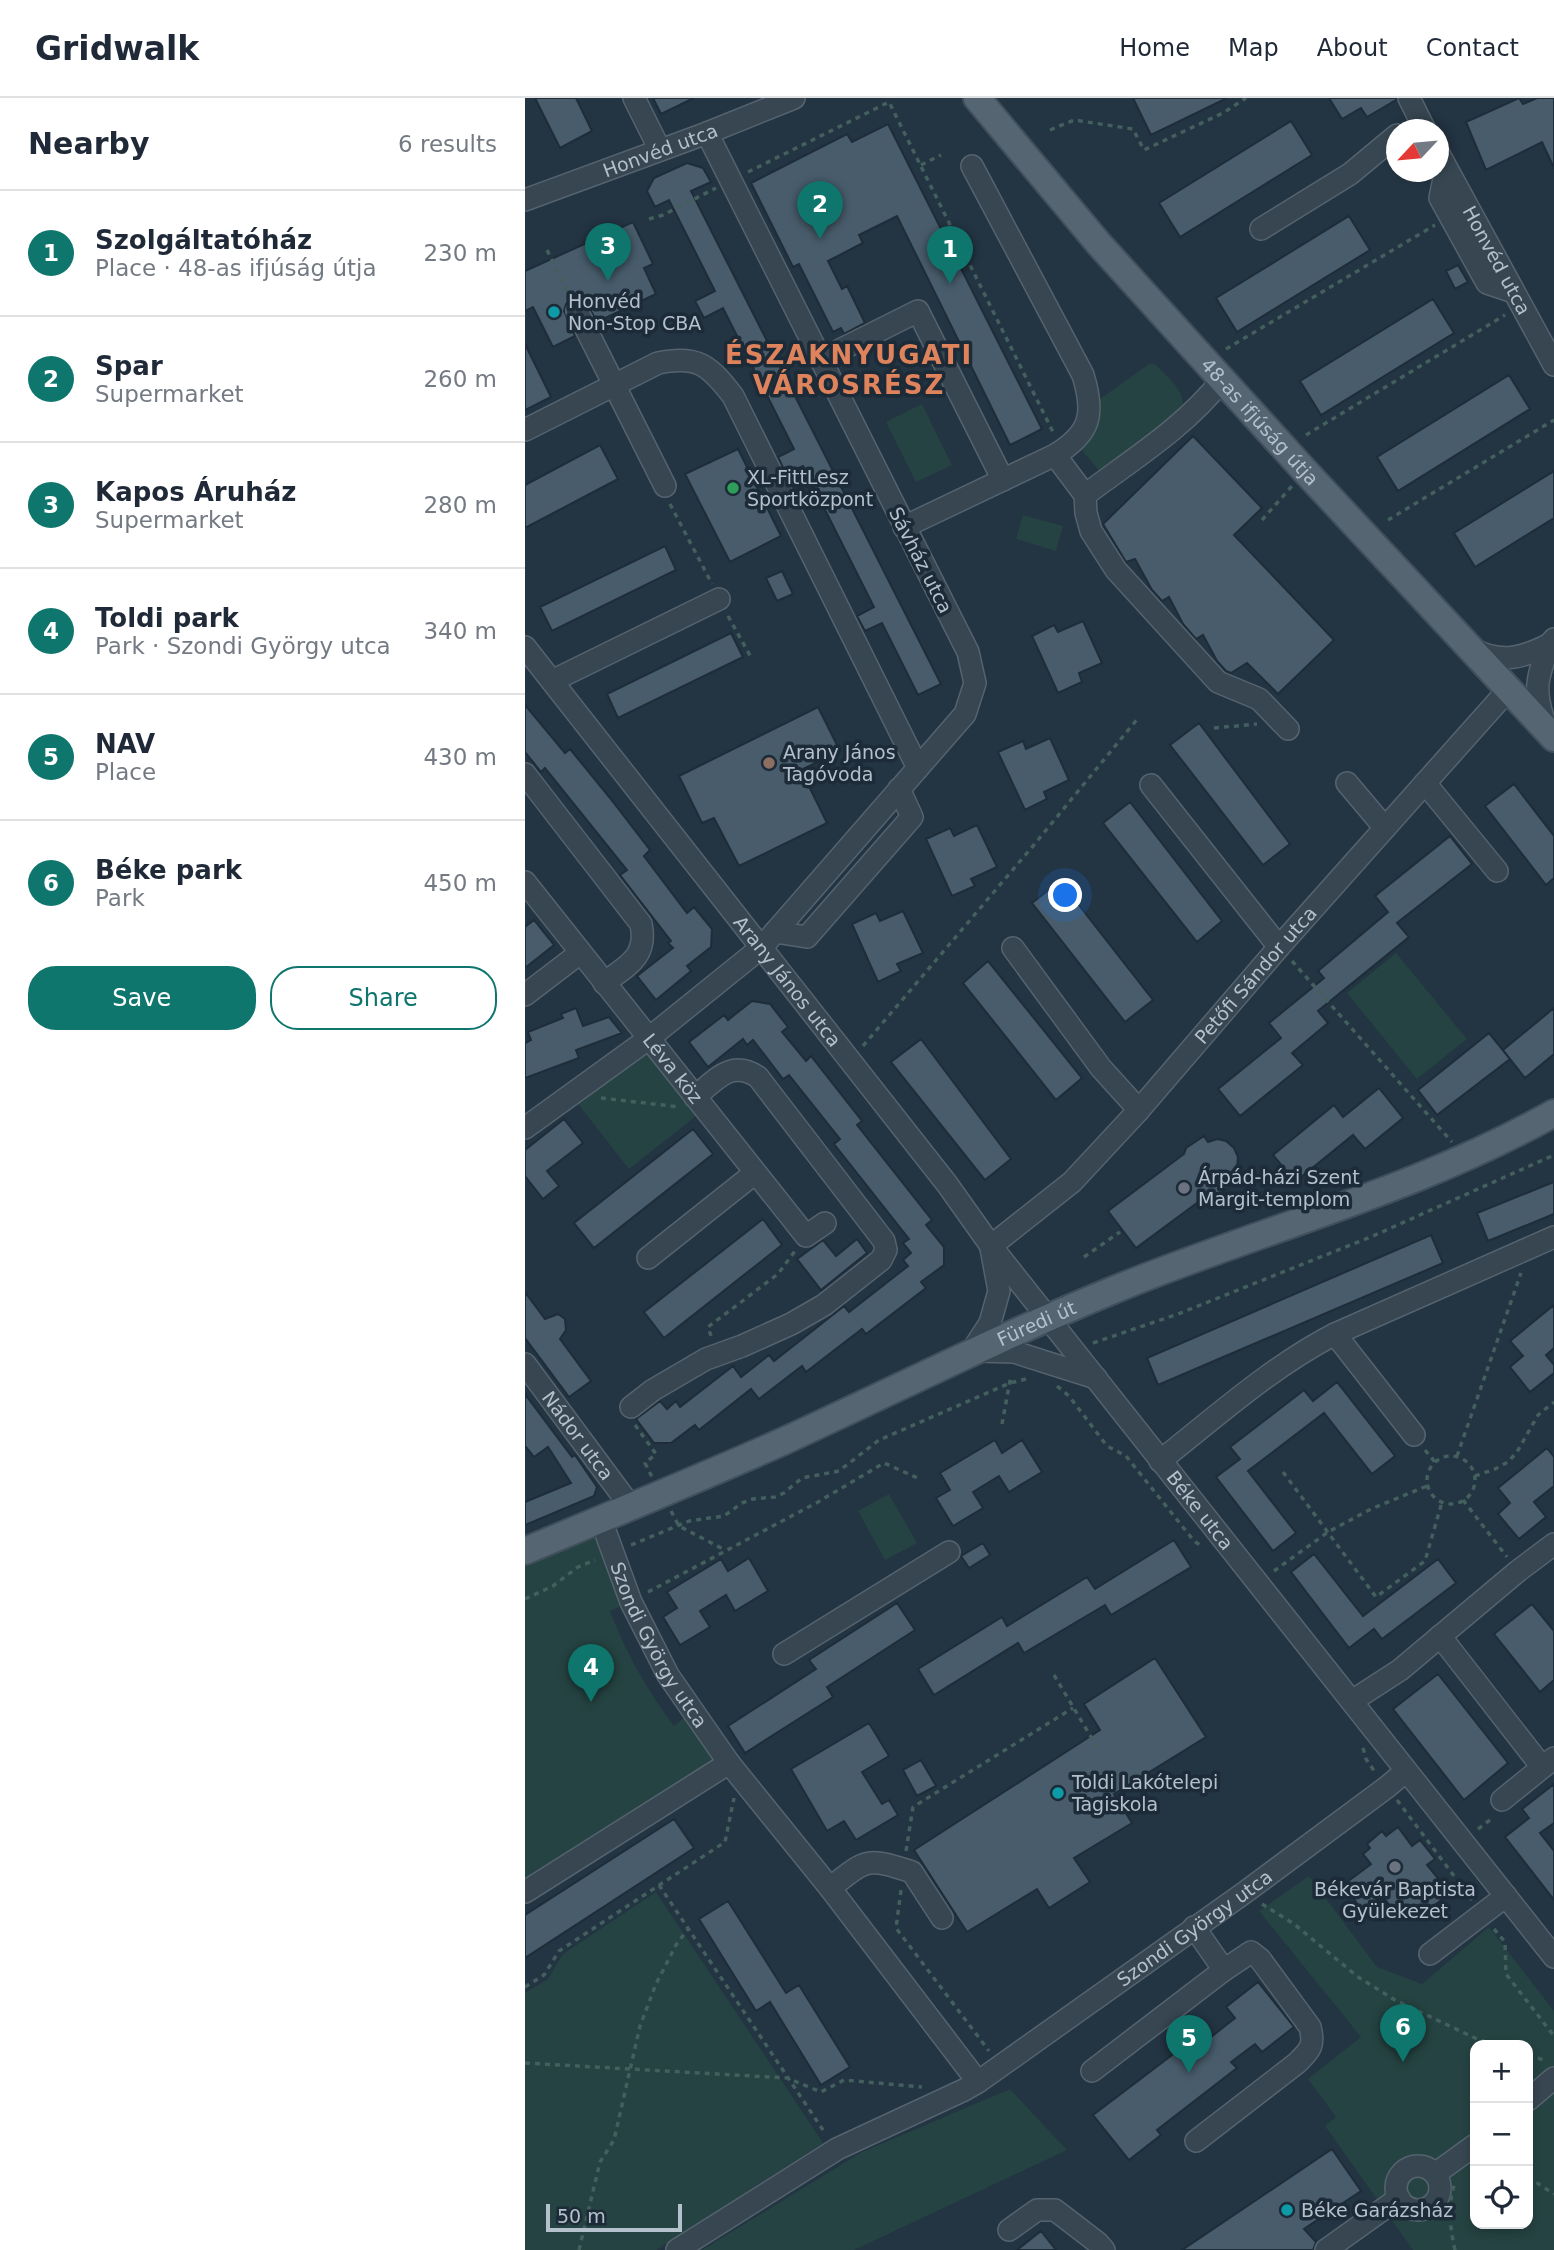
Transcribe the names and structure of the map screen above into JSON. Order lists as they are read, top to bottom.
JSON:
{
  "streets": {
    "main road": ["48-as ifjúság útja", "Füredi út"],
    "street": [
      "Honvéd utca",
      "Sávház utca",
      "Petőfi Sándor utca",
      "Arany János utca",
      "Léva köz",
      "Nádor utca",
      "Béke utca",
      "Szondi György utca"
    ]
  },
  "crossings": [
    ["Honvéd utca", "Sávház utca"],
    ["48-as ifjúság útja", "Petőfi Sándor utca"],
    ["Sávház utca", "Arany János utca"],
    ["Sávház utca", "Léva köz"],
    ["Petőfi Sándor utca", "Arany János utca"],
    ["Arany János utca", "Füredi út"],
    ["Arany János utca", "Béke utca"],
    ["Füredi út", "Nádor utca"],
    ["Füredi út", "Béke utca"],
    ["Füredi út", "Szondi György utca"],
    ["Béke utca", "Szondi György utca"]
  ],
  "districts": ["ÉSZAKNYUGATI VÁROSRÉSZ"],
  "places": [
    "Honvéd Non-Stop CBA",
    "XL-FittLesz Sportközpont",
    "Arany János Tagóvoda",
    "Árpád-házi Szent Margit-templom",
    "Toldi Lakótelepi Tagiskola",
    "Békevár Baptista Gyülekezet",
    "Béke Garázsház"
  ],
  "scale_bar": "50 m",
  "north": "bottom left",
  "page": {
    "header": "Gridwalk",
    "nav": [
      "Home",
      "Map",
      "About",
      "Contact"
    ],
    "heading": ["Nearby", "6 results"],
    "pins": [
      "2",
      "3",
      "1",
      "4",
      "6",
      "5"
    ],
    "list": [
      {
        "mark": "1",
        "name": "Szolgáltatóház",
        "note": "Place · 48-as ifjúság útja",
        "value": "230 m"
      },
      {
        "mark": "2",
        "name": "Spar",
        "note": "Supermarket",
        "value": "260 m"
      },
      {
        "mark": "3",
        "name": "Kapos Áruház",
        "note": "Supermarket",
        "value": "280 m"
      },
      {
        "mark": "4",
        "name": "Toldi park",
        "note": "Park · Szondi György utca",
        "value": "340 m"
      },
      {
        "mark": "5",
        "name": "NAV",
        "note": "Place",
        "value": "430 m"
      },
      {
        "mark": "6",
        "name": "Béke park",
        "note": "Park",
        "value": "450 m"
      }
    ],
    "buttons": ["Save", "Share"],
    "map_buttons": ["+", "−"],
    "scale": "50 m"
  }
}
